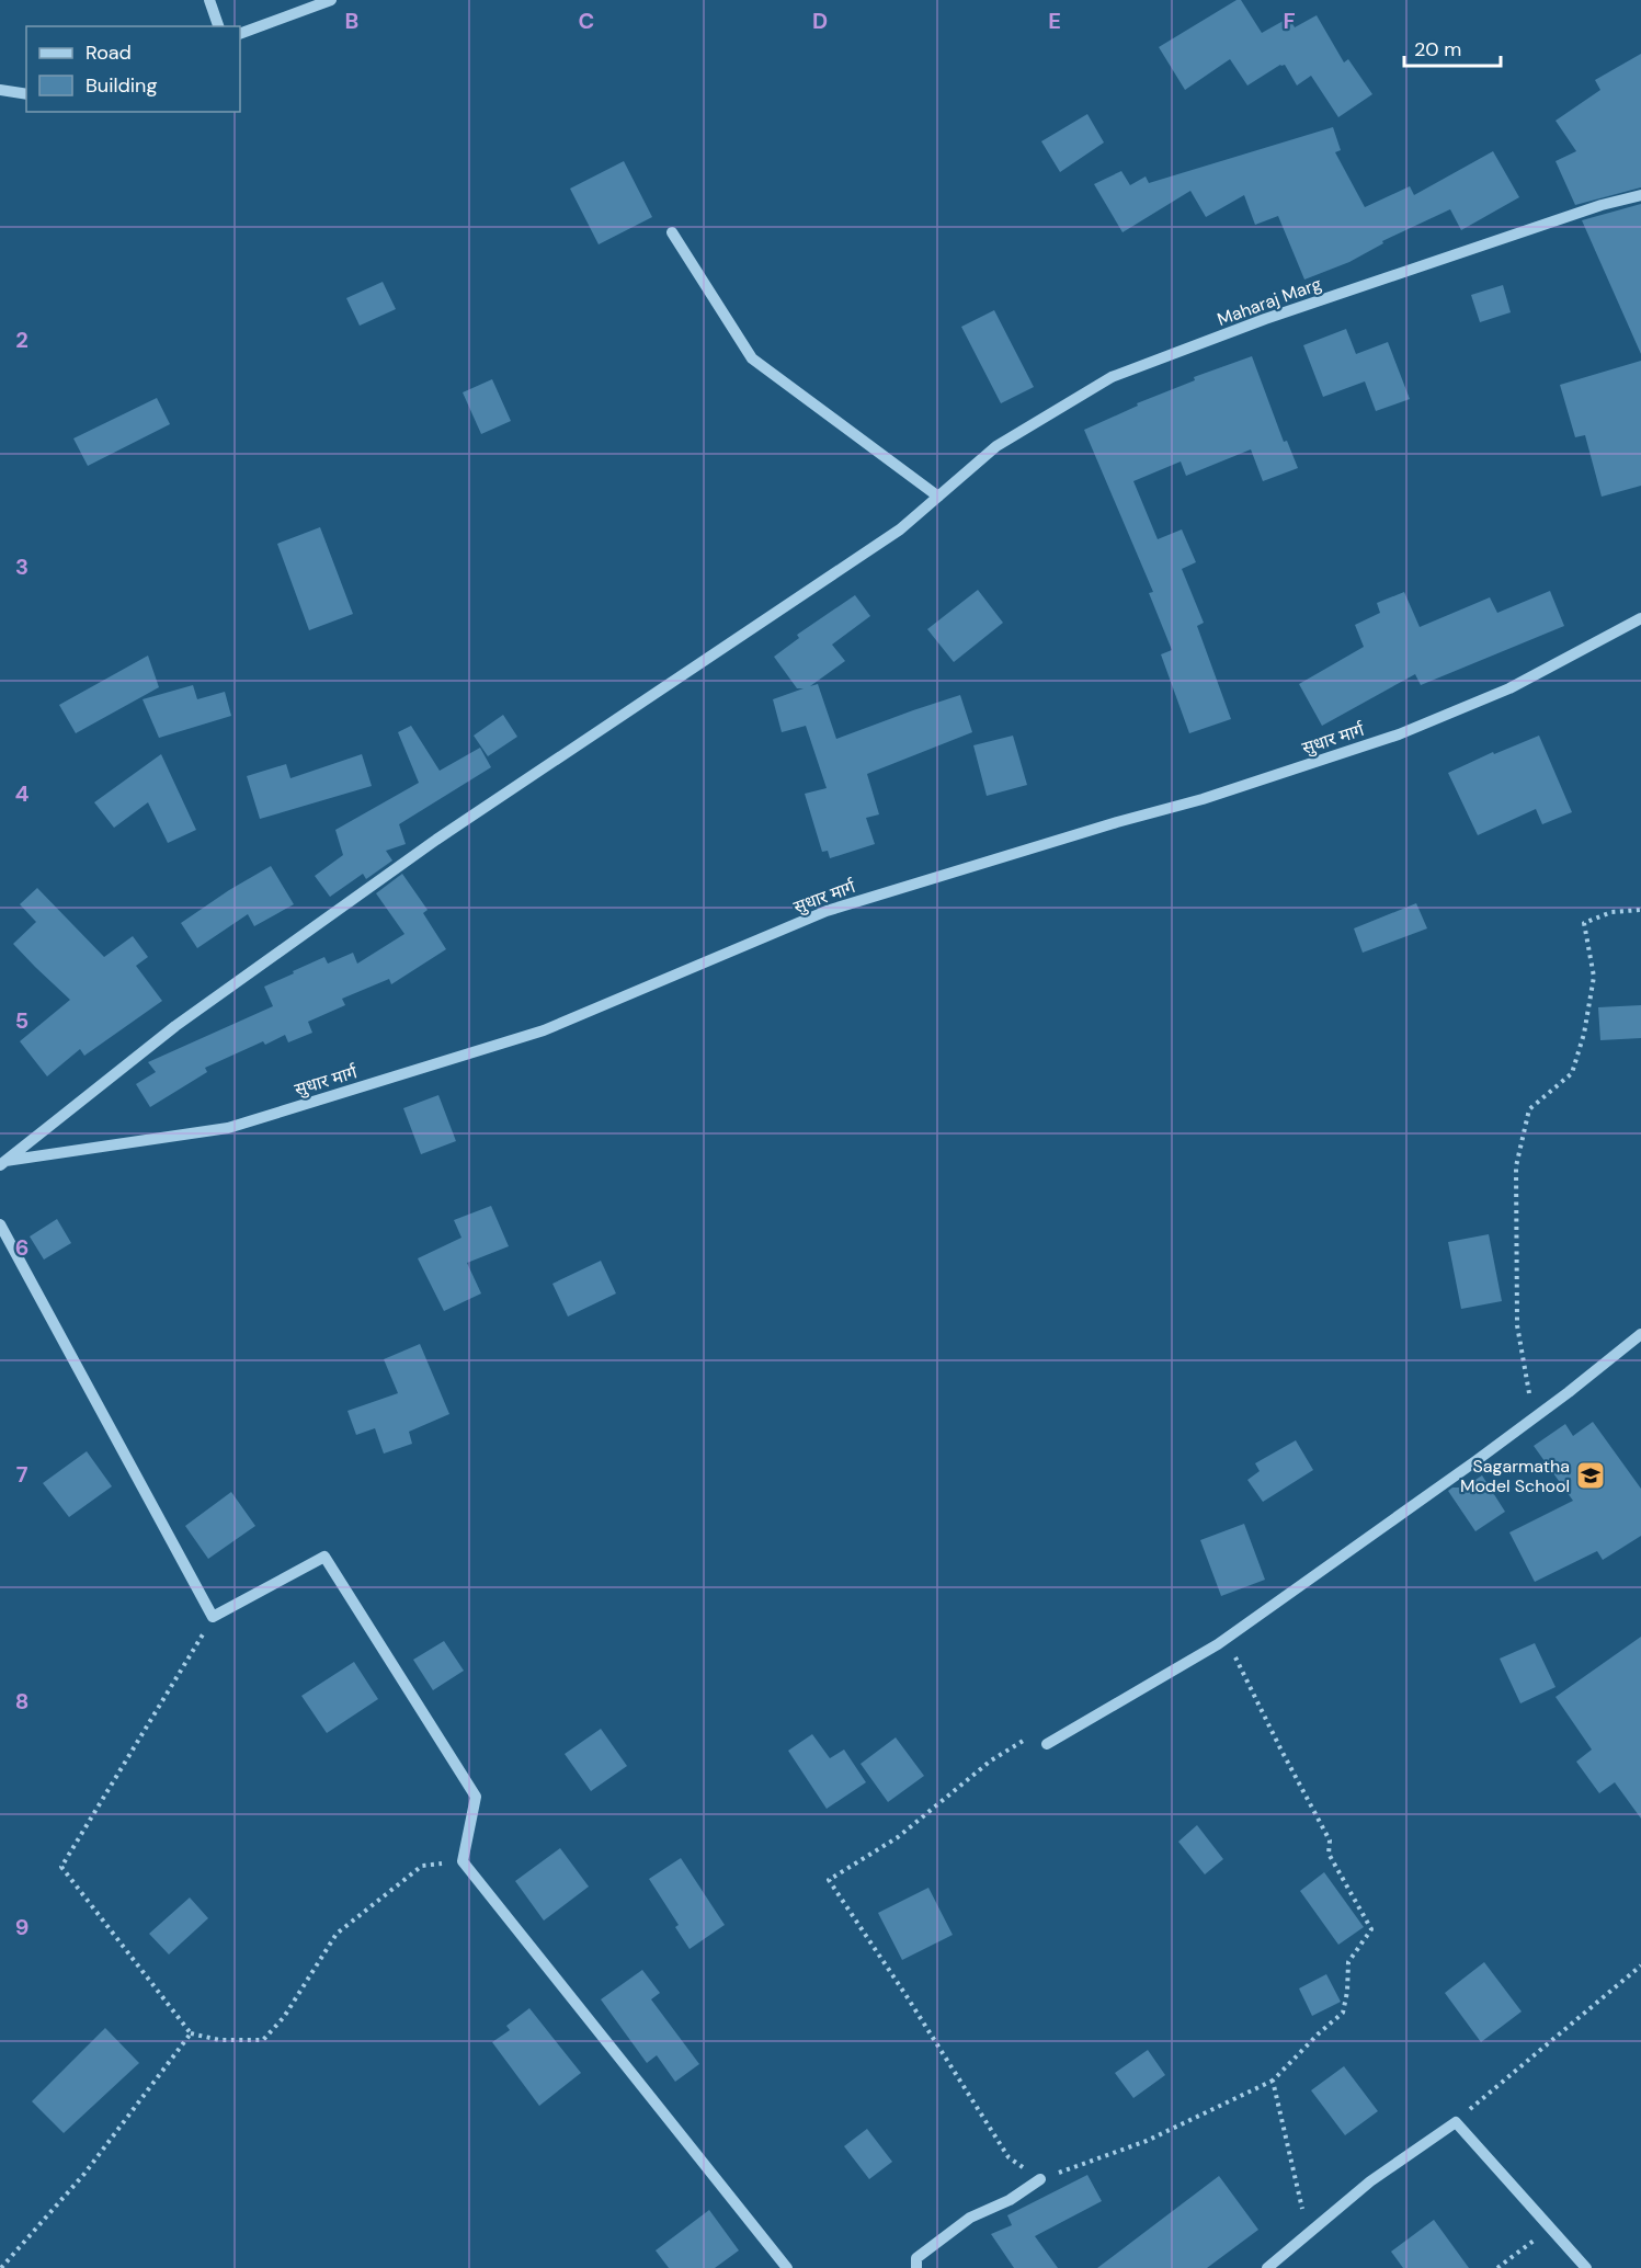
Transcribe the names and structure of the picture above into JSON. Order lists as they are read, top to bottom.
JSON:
{
  "streets": {
    "street": ["Maharaj Marg", "सुधार मार्ग"]
  },
  "crossings": [
    ["Maharaj Marg", "सुधार मार्ग"]
  ],
  "places": {
    "school or university": ["Sagarmatha Model School"]
  },
  "legend": ["Road", "Building"],
  "scale_bar": "20 m",
  "grid": {
    "columns": [
      "B",
      "C",
      "D",
      "E",
      "F"
    ],
    "rows": [
      "2",
      "3",
      "4",
      "5",
      "6",
      "7",
      "8",
      "9"
    ]
  }
}
